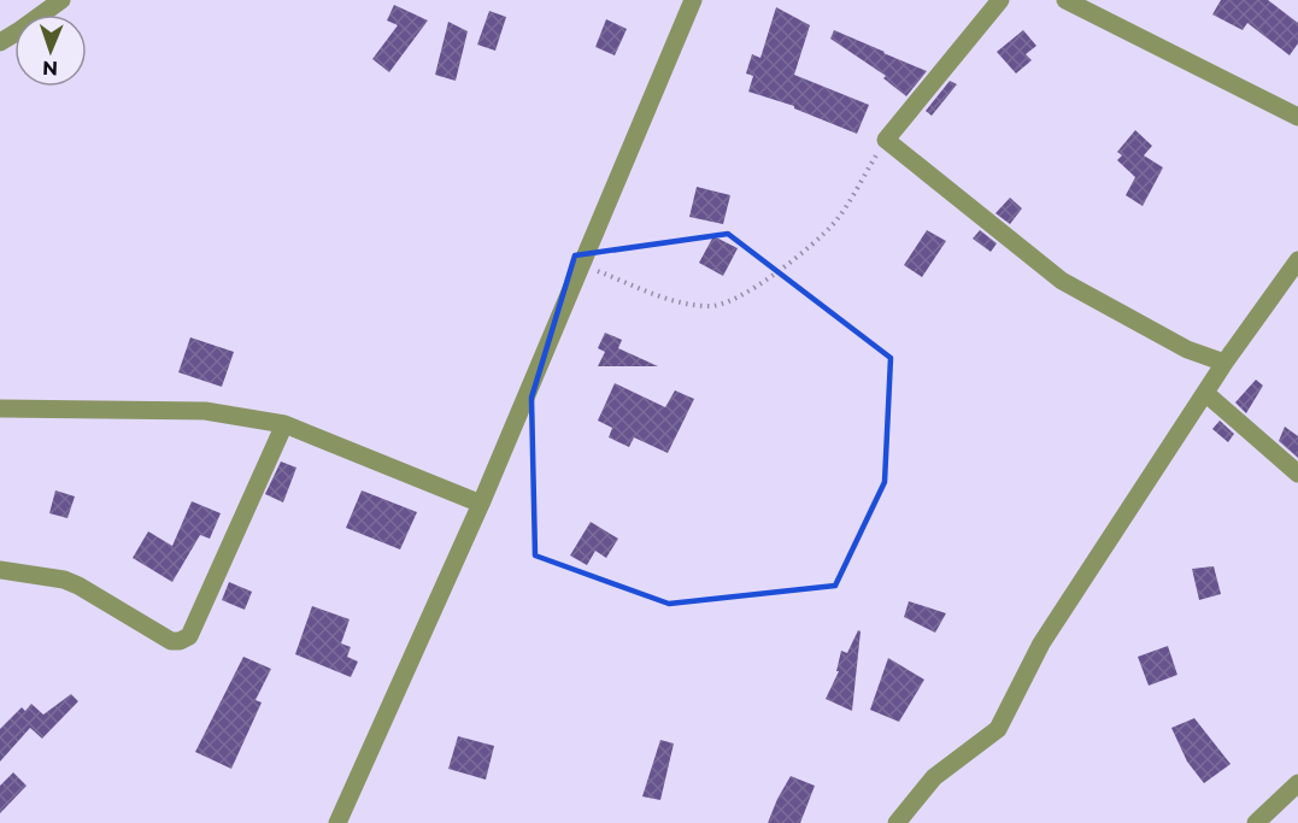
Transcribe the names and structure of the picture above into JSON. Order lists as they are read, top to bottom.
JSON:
{
  "north": "bottom"
}
